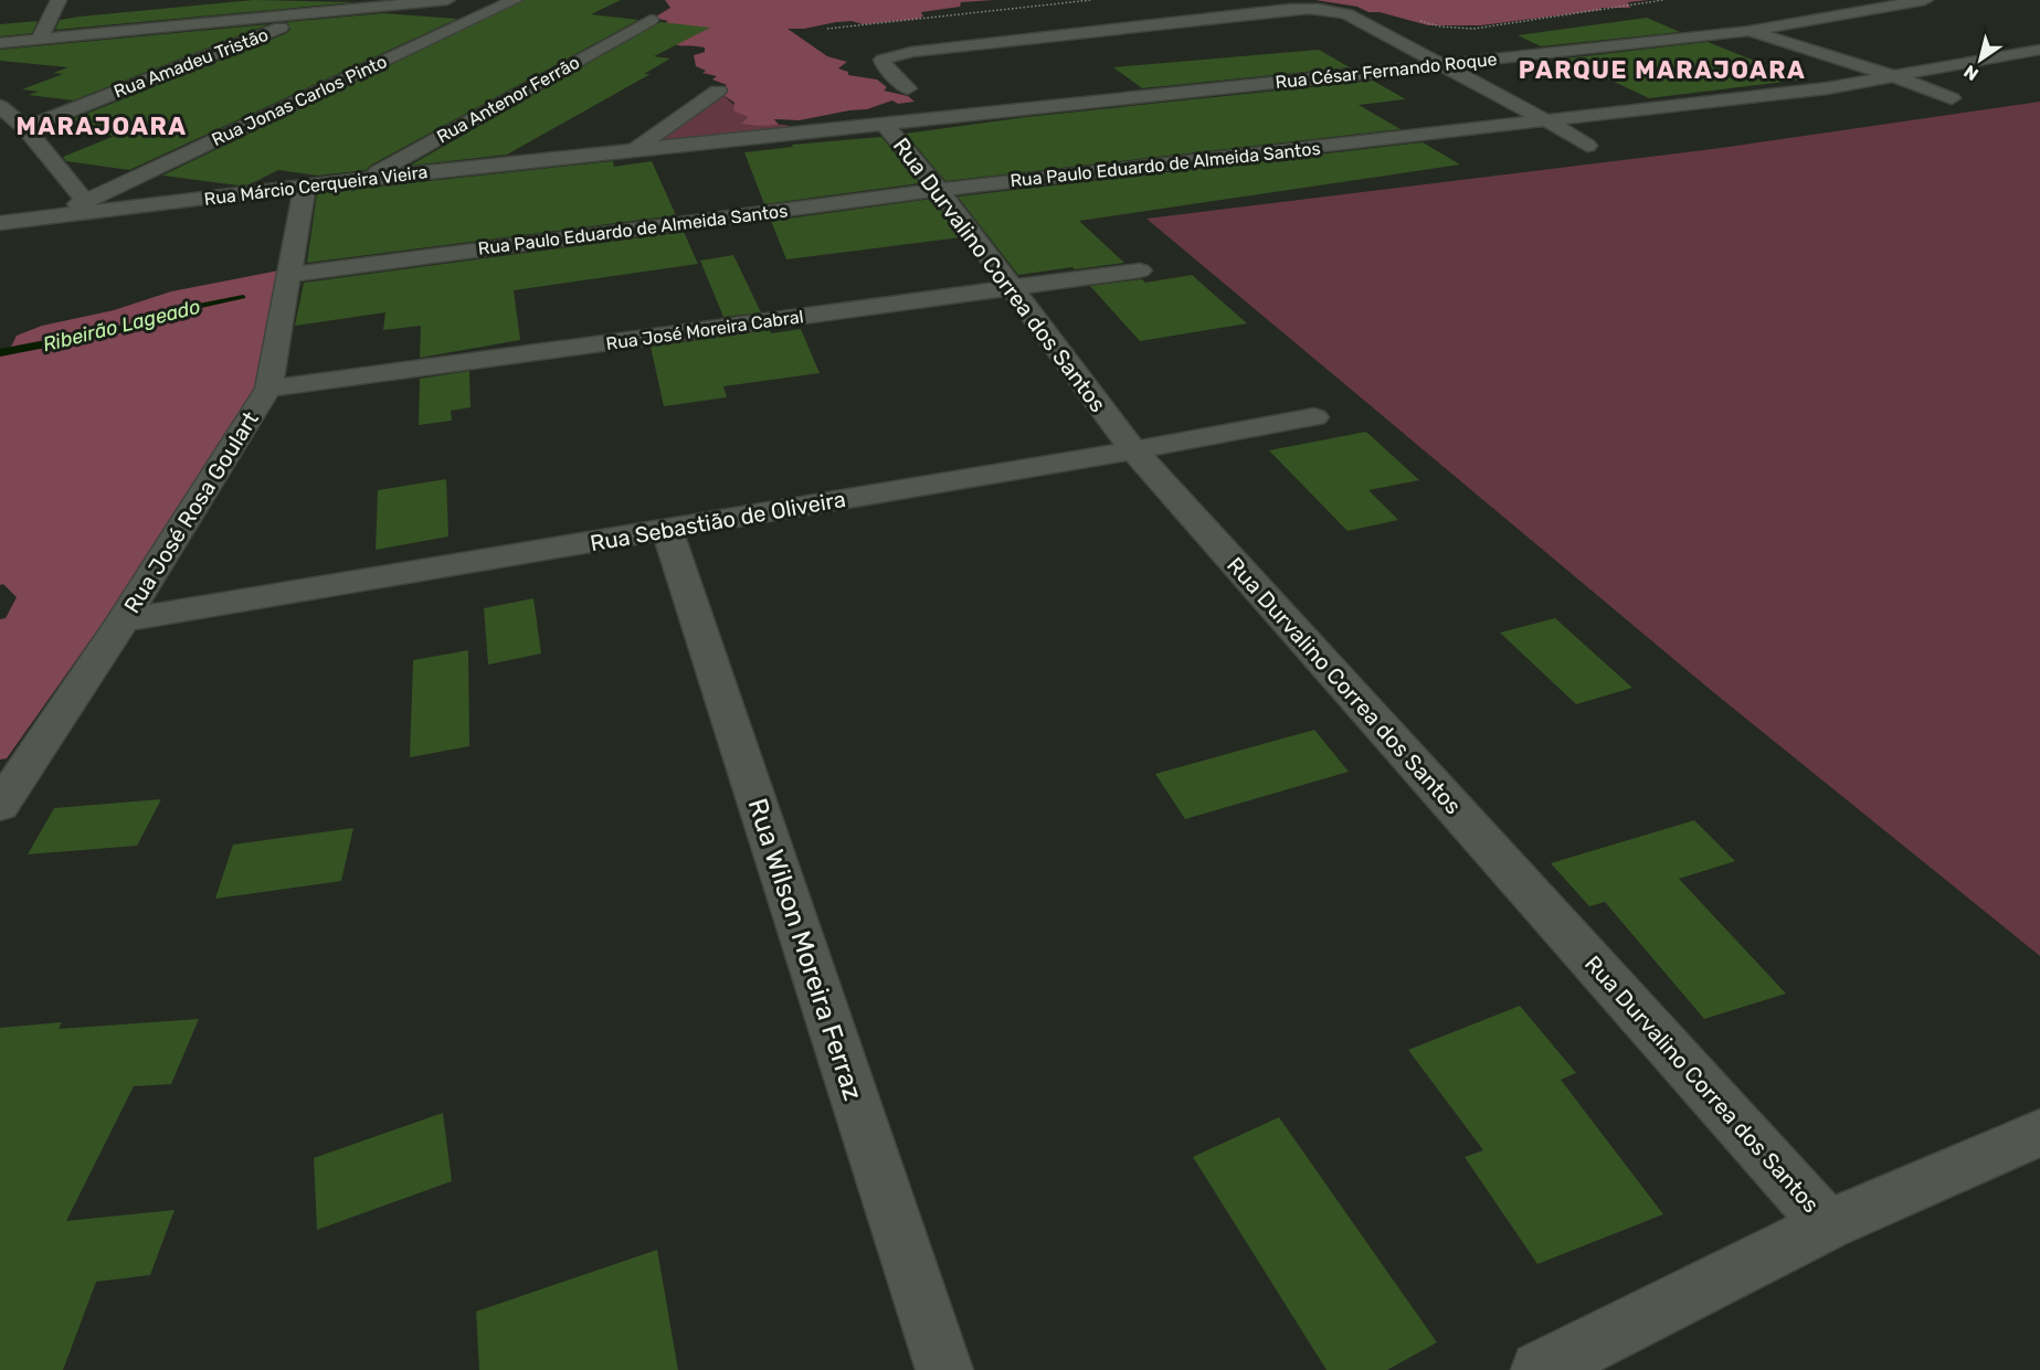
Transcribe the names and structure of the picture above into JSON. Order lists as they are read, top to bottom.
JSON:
{
  "streets": {
    "street": [
      "Rua Amadeu Tristão",
      "Rua César Fernando Roque",
      "Rua Antenor Ferrão",
      "Rua Jonas Carlos Pinto",
      "Rua Paulo Eduardo de Almeida Santos",
      "Rua Márcio Cerqueira Vieira",
      "Rua Durvalino Correa dos Santos",
      "Rua José Moreira Cabral",
      "Rua José Rosa Goulart",
      "Rua Sebastião de Oliveira",
      "Rua Wilson Moreira Ferraz"
    ]
  },
  "crossings": [
    ["Rua César Fernando Roque", "Rua Márcio Cerqueira Vieira"],
    ["Rua César Fernando Roque", "Rua Durvalino Correa dos Santos"],
    ["Rua Antenor Ferrão", "Rua Márcio Cerqueira Vieira"],
    ["Rua Jonas Carlos Pinto", "Rua Márcio Cerqueira Vieira"],
    ["Rua Paulo Eduardo de Almeida Santos", "Rua Durvalino Correa dos Santos"],
    ["Rua Paulo Eduardo de Almeida Santos", "Rua José Rosa Goulart"],
    ["Rua Márcio Cerqueira Vieira", "Rua Durvalino Correa dos Santos"],
    ["Rua Márcio Cerqueira Vieira", "Rua José Rosa Goulart"],
    ["Rua Durvalino Correa dos Santos", "Rua José Moreira Cabral"],
    ["Rua Durvalino Correa dos Santos", "Rua Sebastião de Oliveira"],
    ["Rua José Moreira Cabral", "Rua José Rosa Goulart"],
    ["Rua José Rosa Goulart", "Rua Sebastião de Oliveira"],
    ["Rua Sebastião de Oliveira", "Rua Wilson Moreira Ferraz"]
  ],
  "districts": ["PARQUE MARAJOARA", "MARAJOARA"],
  "water": ["Ribeirão Lageado"],
  "north": "bottom left"
}
